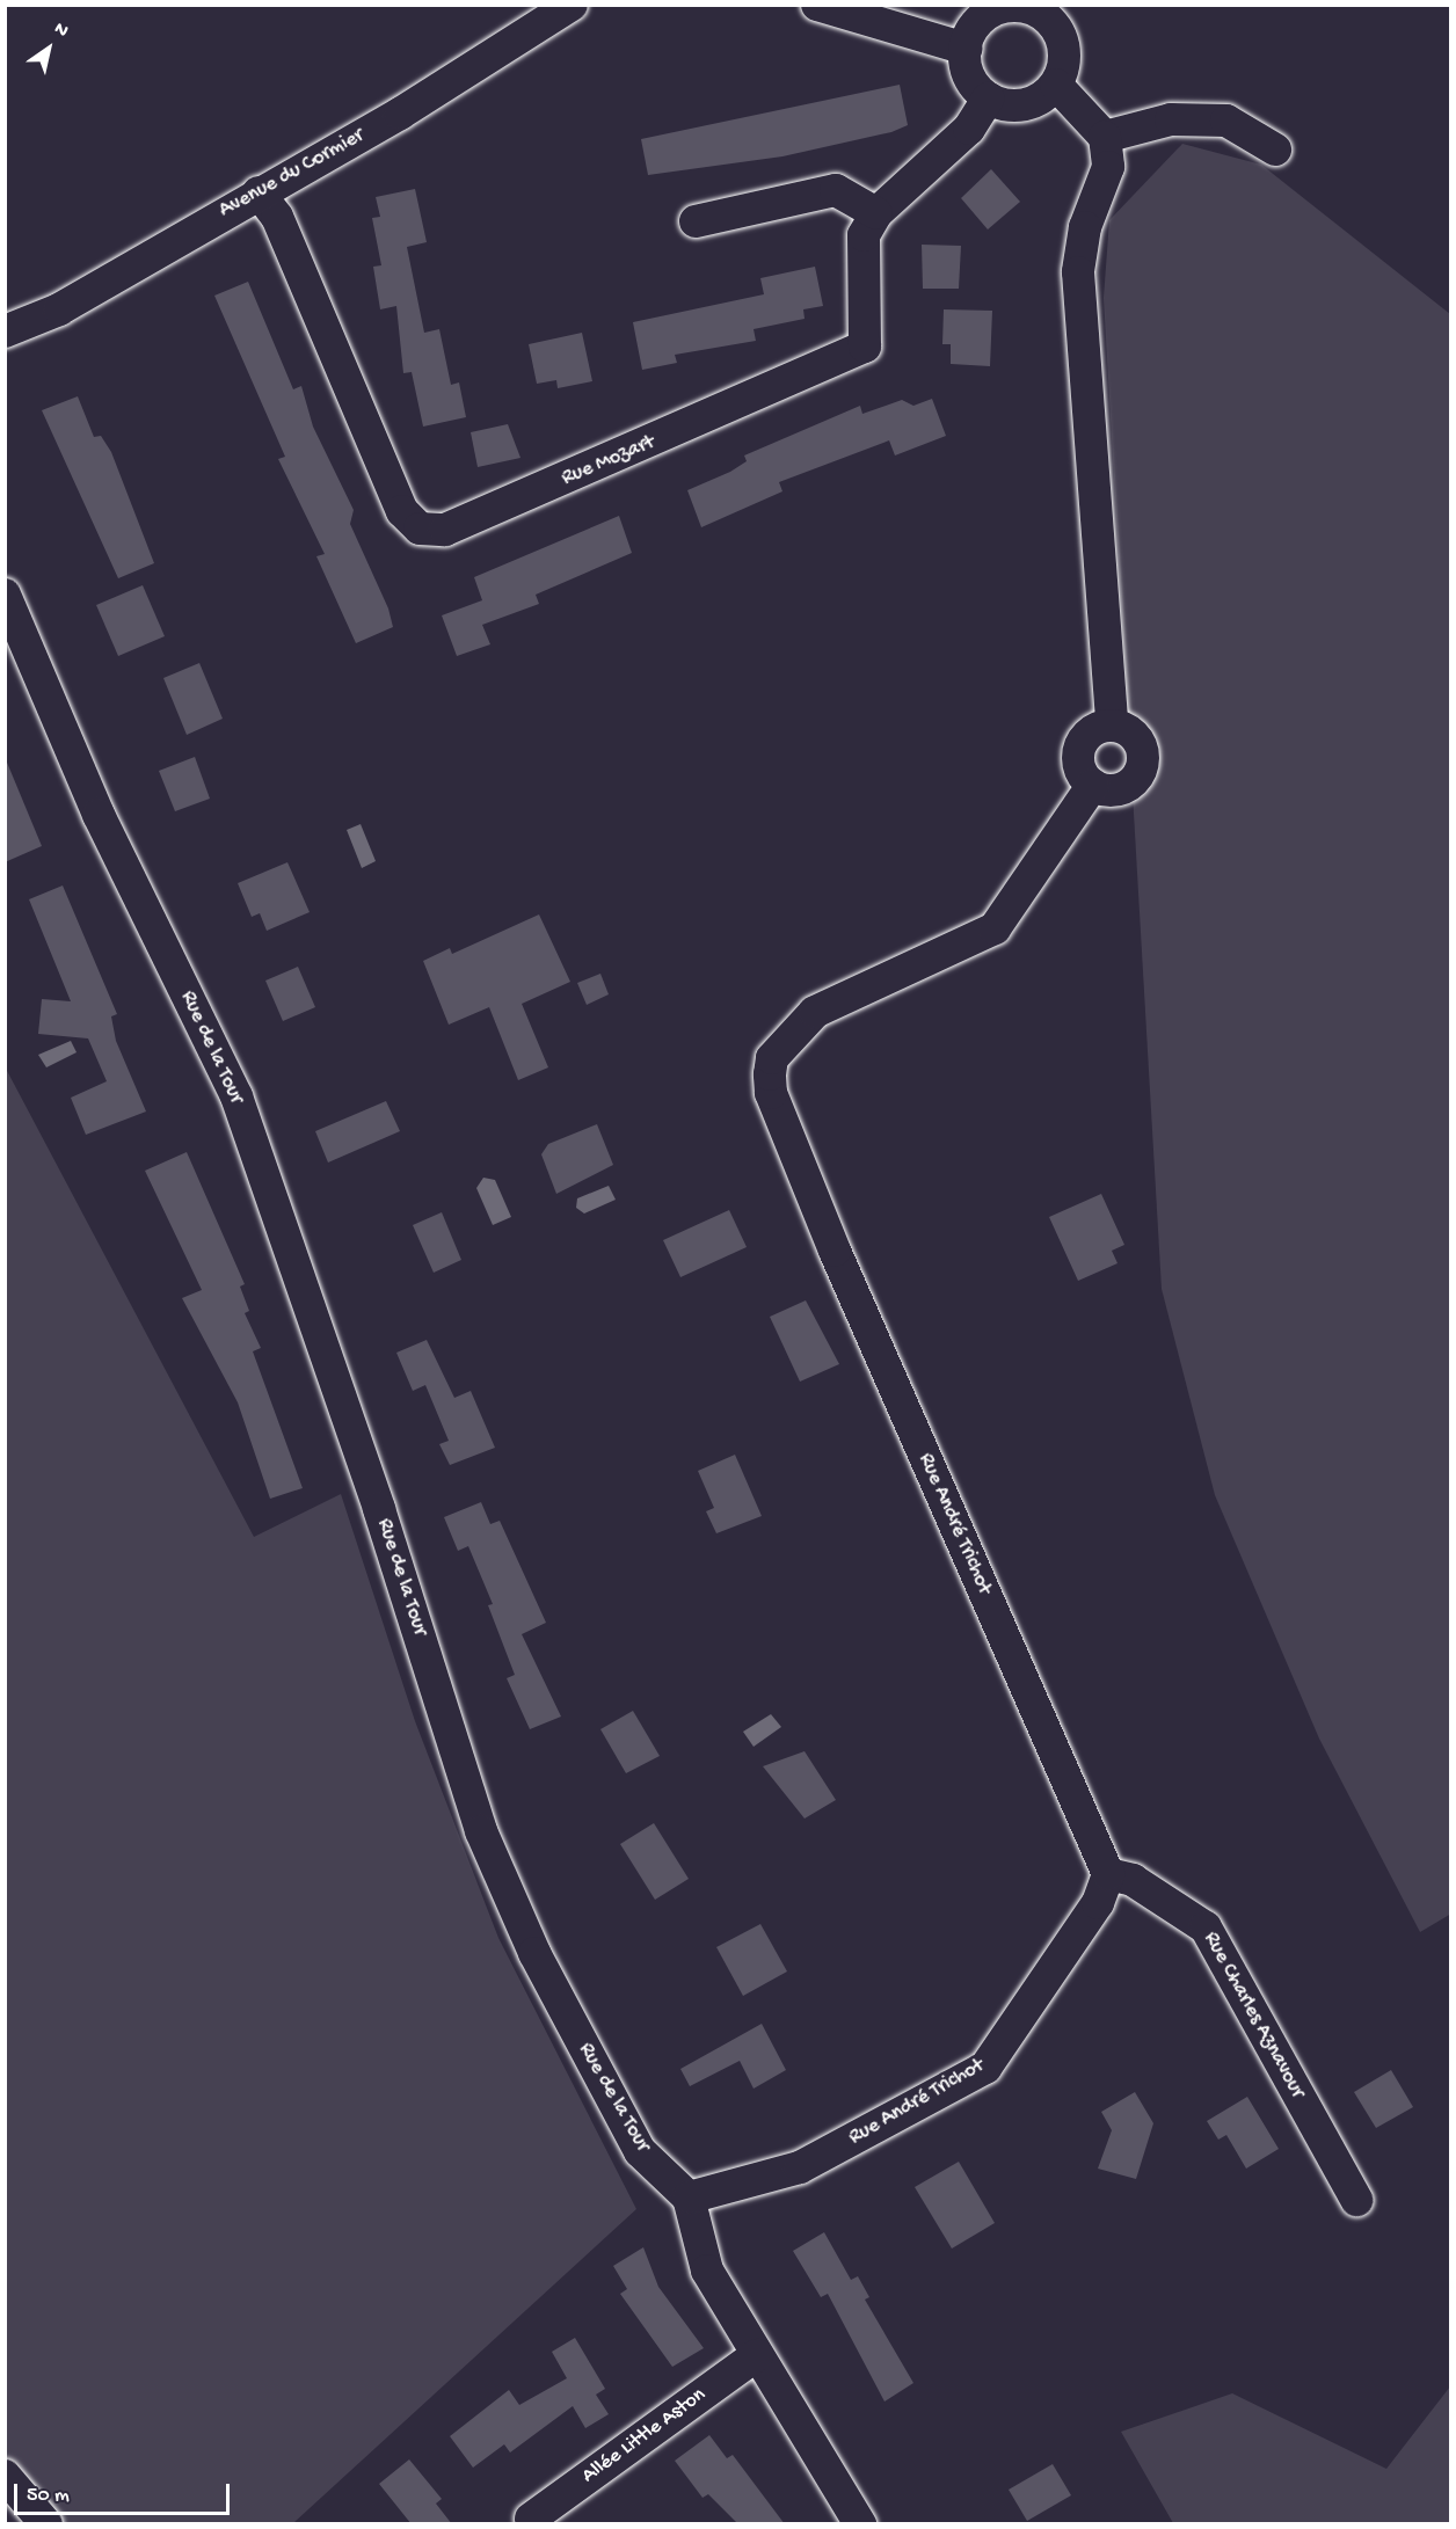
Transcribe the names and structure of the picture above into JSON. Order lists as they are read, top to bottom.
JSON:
{
  "streets": {
    "street": [
      "Avenue du Cormier",
      "Rue Mozart",
      "Rue de la Tour",
      "Rue André Trichot",
      "Rue Charles Aznavour",
      "Allée Little Aston"
    ]
  },
  "crossings": [
    ["Avenue du Cormier", "Rue Mozart"],
    ["Rue de la Tour", "Rue André Trichot"],
    ["Rue André Trichot", "Rue Charles Aznavour"]
  ],
  "scale_bar": "50 m",
  "north": "top right"
}
